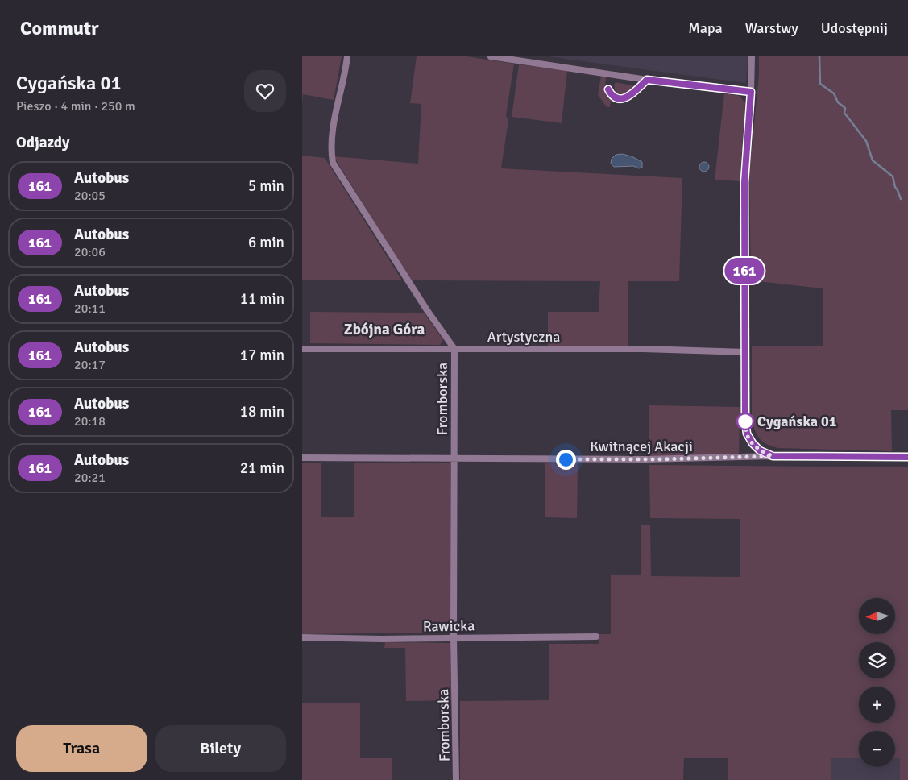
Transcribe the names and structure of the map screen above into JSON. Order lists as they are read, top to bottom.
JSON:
{
  "streets": {
    "street": [
      "Artystyczna",
      "Fromborska",
      "Kwitnącej Akacji",
      "Rawicka"
    ]
  },
  "crossings": [
    ["Artystyczna", "Fromborska"],
    ["Fromborska", "Kwitnącej Akacji"],
    ["Fromborska", "Rawicka"]
  ],
  "districts": ["Zbójna Góra"],
  "places": ["Cygańska 01"],
  "lines": ["bus line 161"],
  "north": "left",
  "page": {
    "header": "Commutr",
    "nav": ["Mapa", "Warstwy", "Udostępnij"],
    "heading": [
      ["Cygańska 01", "Pieszo · 4 min · 250 m"],
      "Odjazdy"
    ],
    "on_map": "161",
    "list": [
      {
        "mark": "161",
        "name": "Autobus",
        "note": "20:05",
        "value": "5 min"
      },
      {
        "mark": "161",
        "name": "Autobus",
        "note": "20:06",
        "value": "6 min"
      },
      {
        "mark": "161",
        "name": "Autobus",
        "note": "20:11",
        "value": "11 min"
      },
      {
        "mark": "161",
        "name": "Autobus",
        "note": "20:17",
        "value": "17 min"
      },
      {
        "mark": "161",
        "name": "Autobus",
        "note": "20:18",
        "value": "18 min"
      },
      {
        "mark": "161",
        "name": "Autobus",
        "note": "20:21",
        "value": "21 min"
      }
    ],
    "map_buttons": ["+", "−"],
    "buttons": ["Trasa", "Bilety"]
  }
}
